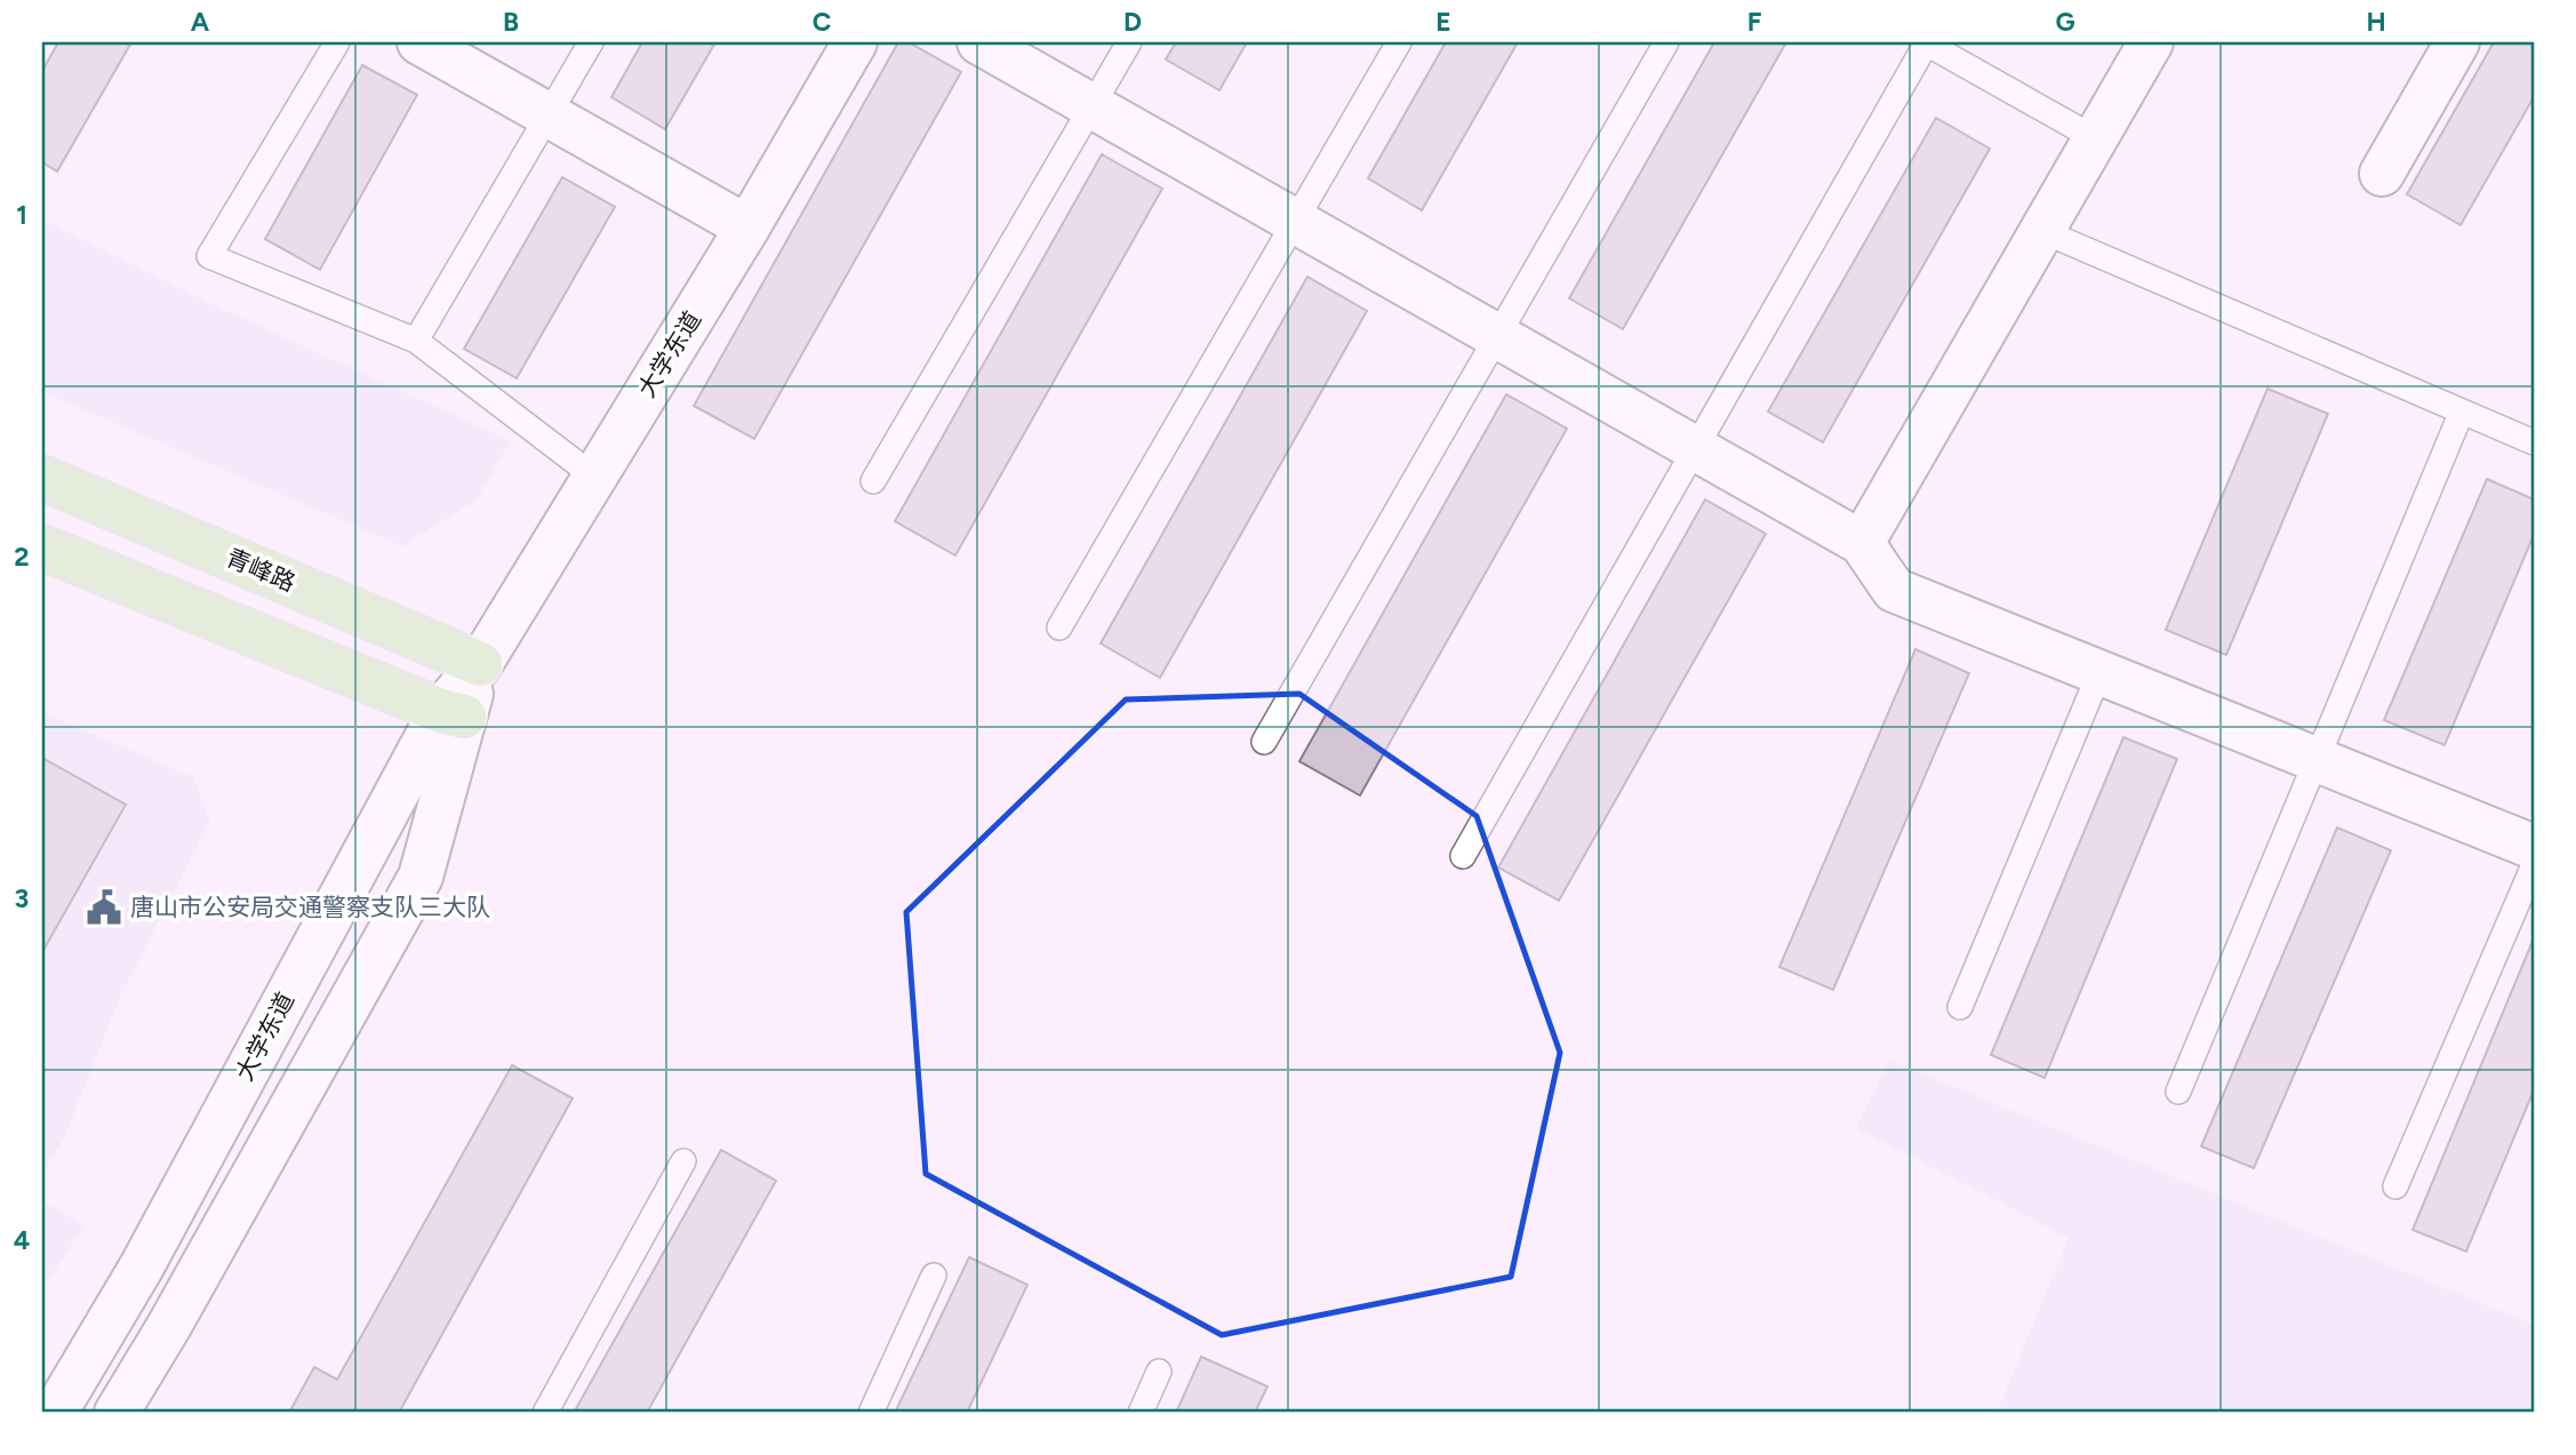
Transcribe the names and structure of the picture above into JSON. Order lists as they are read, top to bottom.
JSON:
{
  "streets": {
    "main road": ["青峰路"],
    "street": ["大学东道"]
  },
  "crossings": [
    ["大学东道", "青峰路"]
  ],
  "places": {
    "public building": ["唐山市公安局交通警察支队三大队"]
  },
  "grid": {
    "columns": [
      "A",
      "B",
      "C",
      "D",
      "E",
      "F",
      "G",
      "H"
    ],
    "rows": [
      "1",
      "2",
      "3",
      "4"
    ]
  }
}
